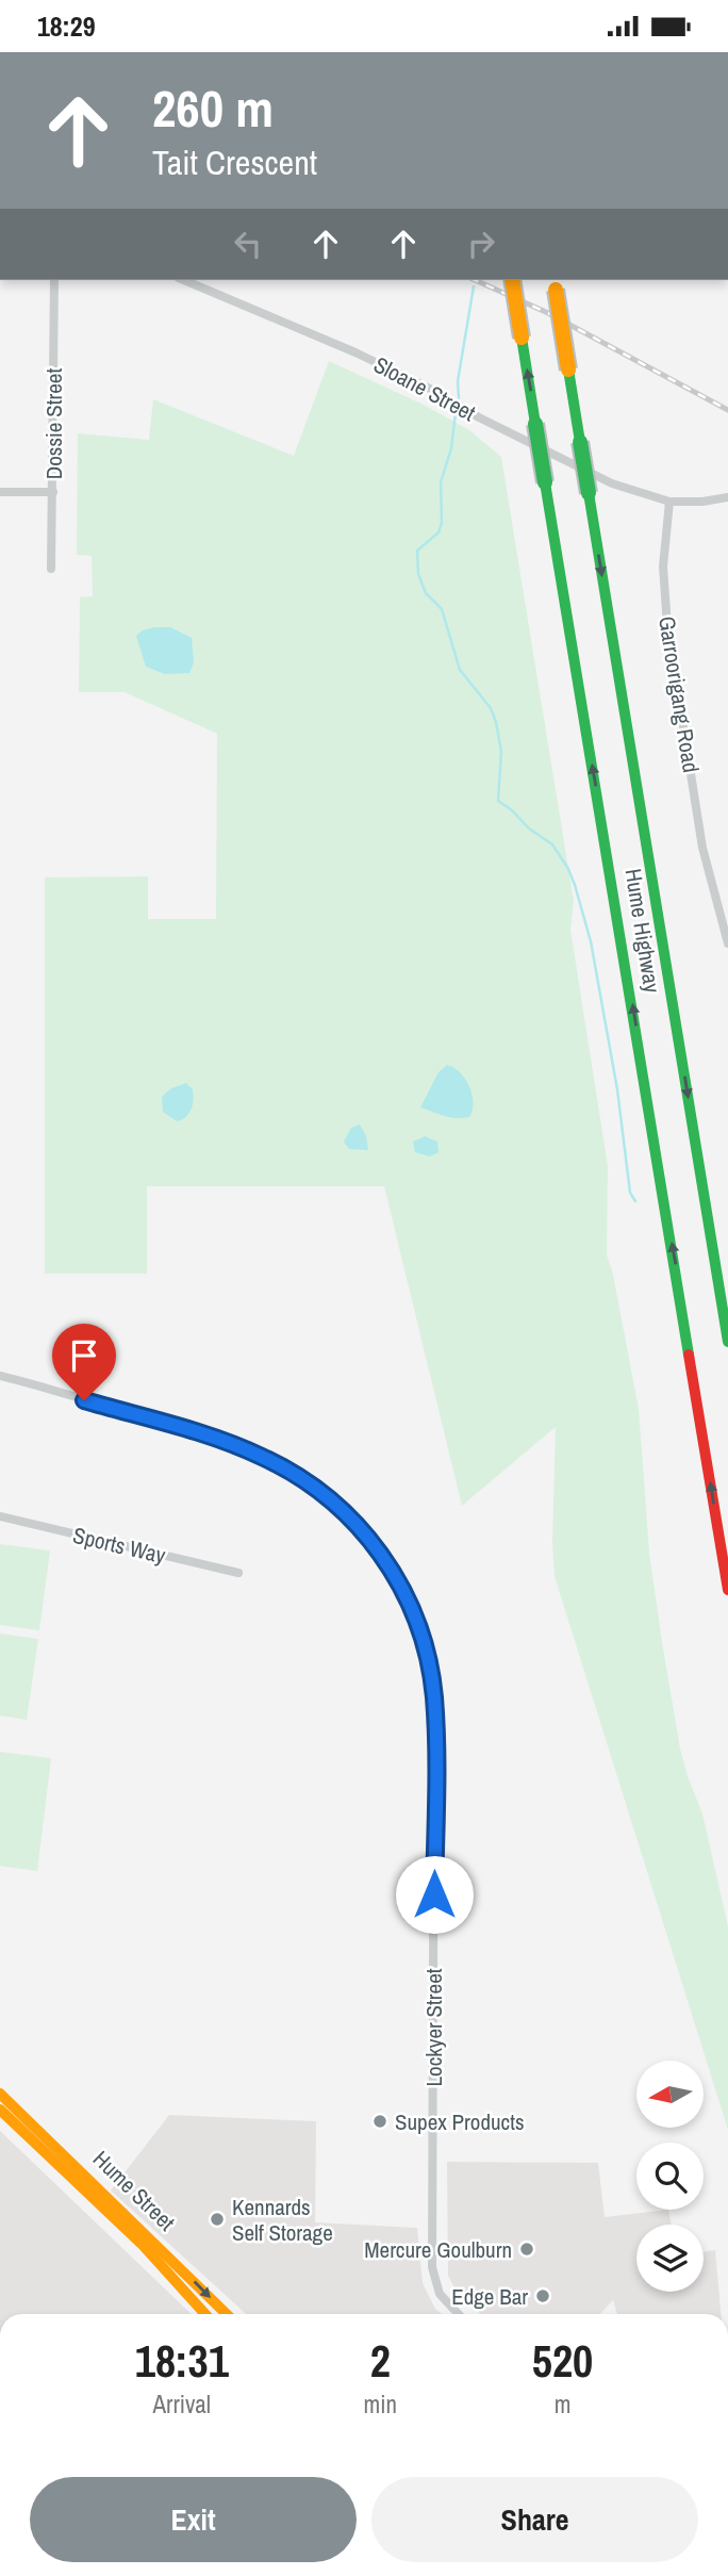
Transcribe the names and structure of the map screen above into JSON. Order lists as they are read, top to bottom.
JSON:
{
  "streets": {
    "main road": ["Hume Highway", "Hume Street"],
    "street": [
      "Sloane Street",
      "Dossie Street",
      "Garroorigang Road",
      "Sports Way",
      "Lockyer Street"
    ]
  },
  "crossings": [
    ["Sloane Street", "Garroorigang Road"]
  ],
  "places": [
    "Supex Products",
    "Kennards Self Storage",
    "Mercure Goulburn",
    "Edge Bar"
  ],
  "north": "left",
  "page": {
    "status": "18:29",
    "turn": ["260 m", "Tait Crescent"],
    "eta": [
      "18:31",
      "Arrival",
      "2",
      "min",
      "520",
      "m"
    ],
    "buttons": ["Exit", "Share"]
  }
}
